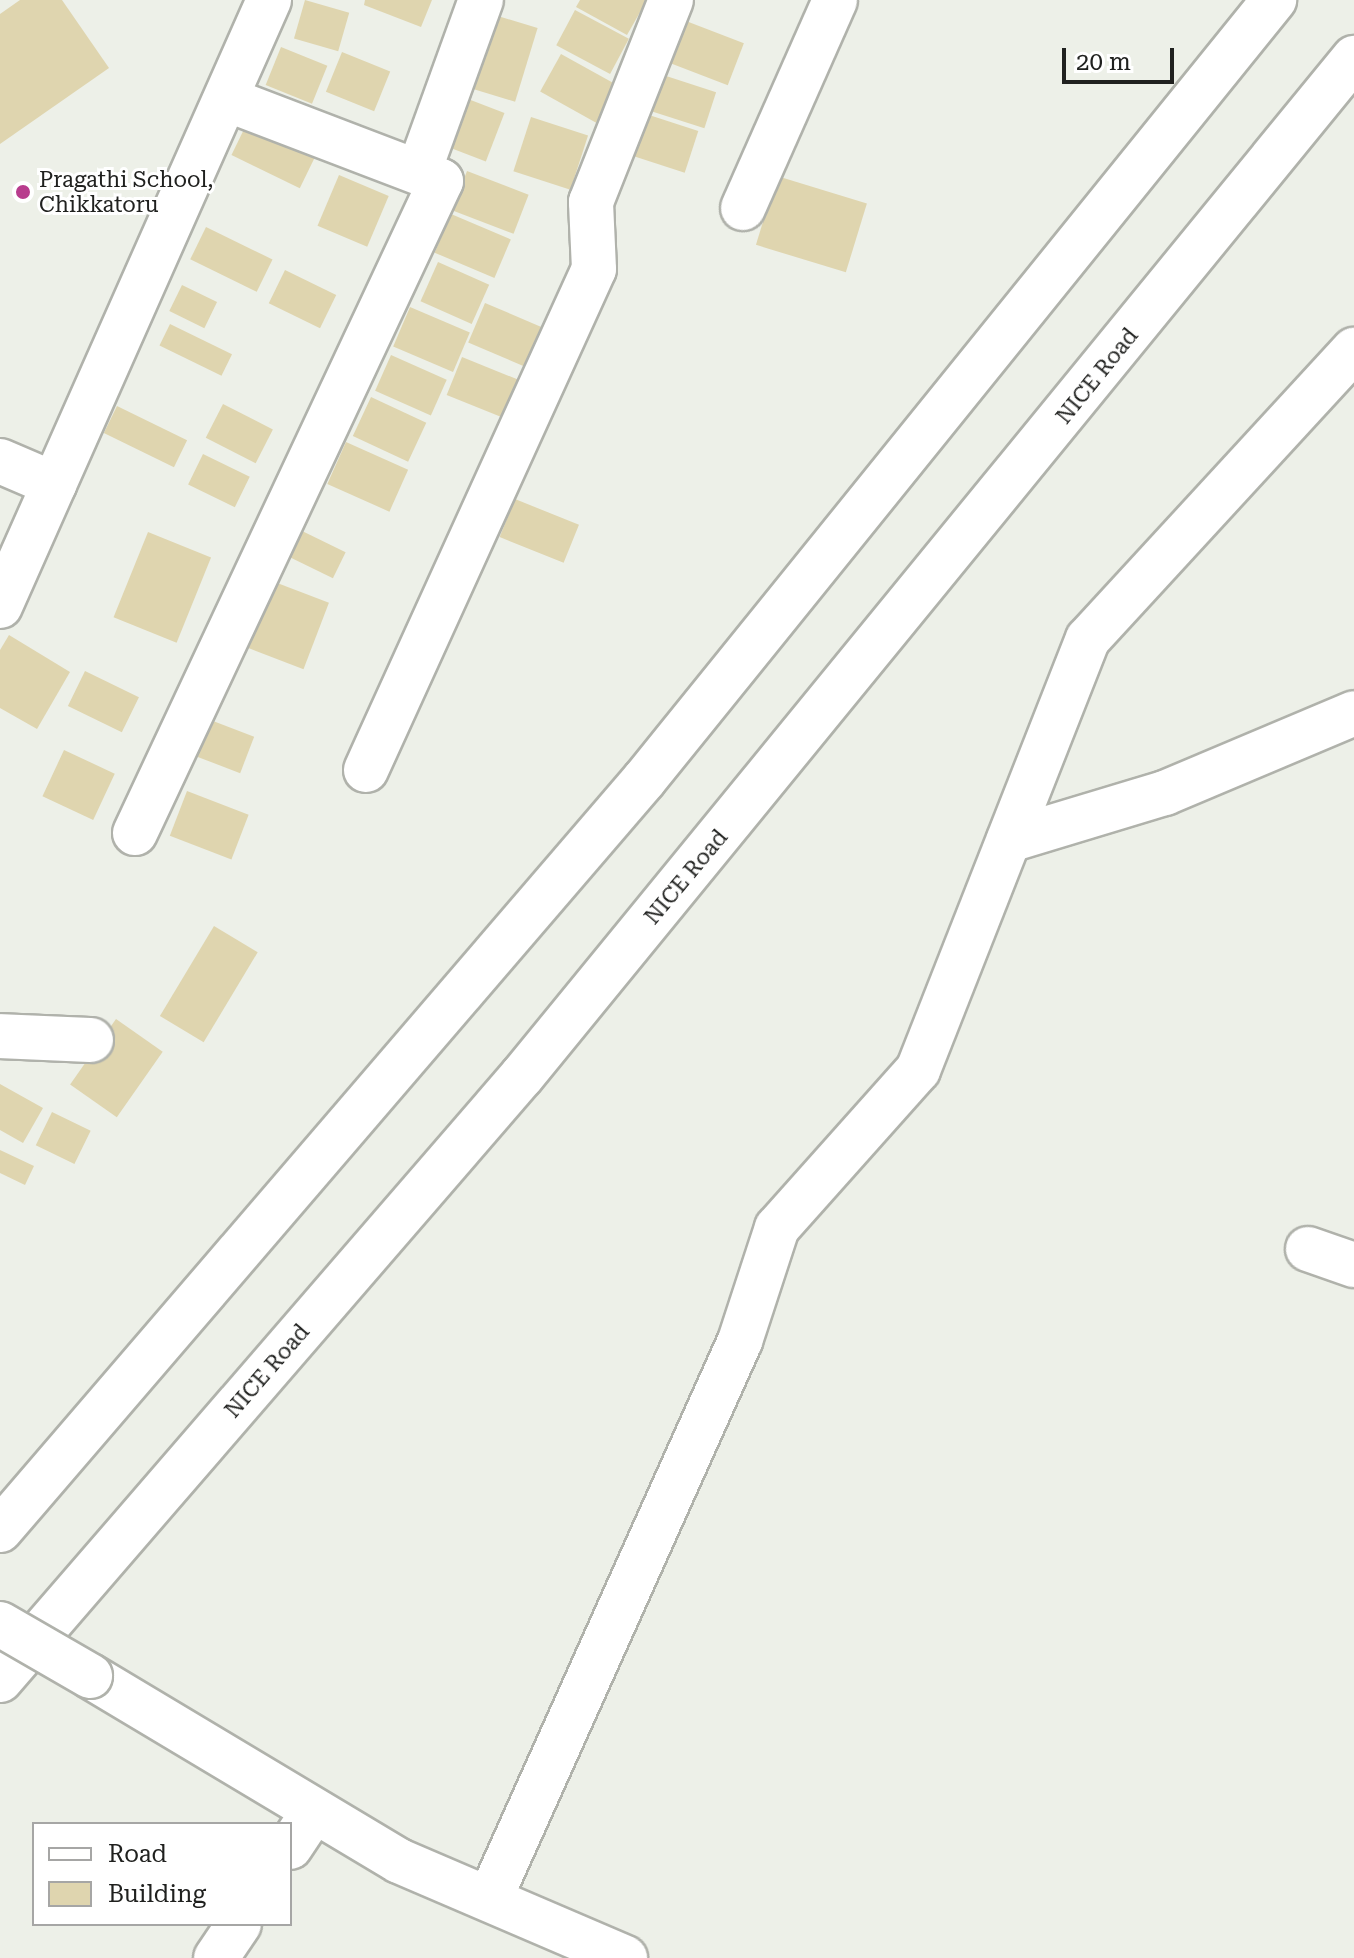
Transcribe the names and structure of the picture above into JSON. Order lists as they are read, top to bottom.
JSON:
{
  "streets": {
    "main road": ["NICE Road"]
  },
  "places": ["Pragathi School, Chikkatoru"],
  "legend": ["Road", "Building"],
  "scale_bar": "20 m"
}
